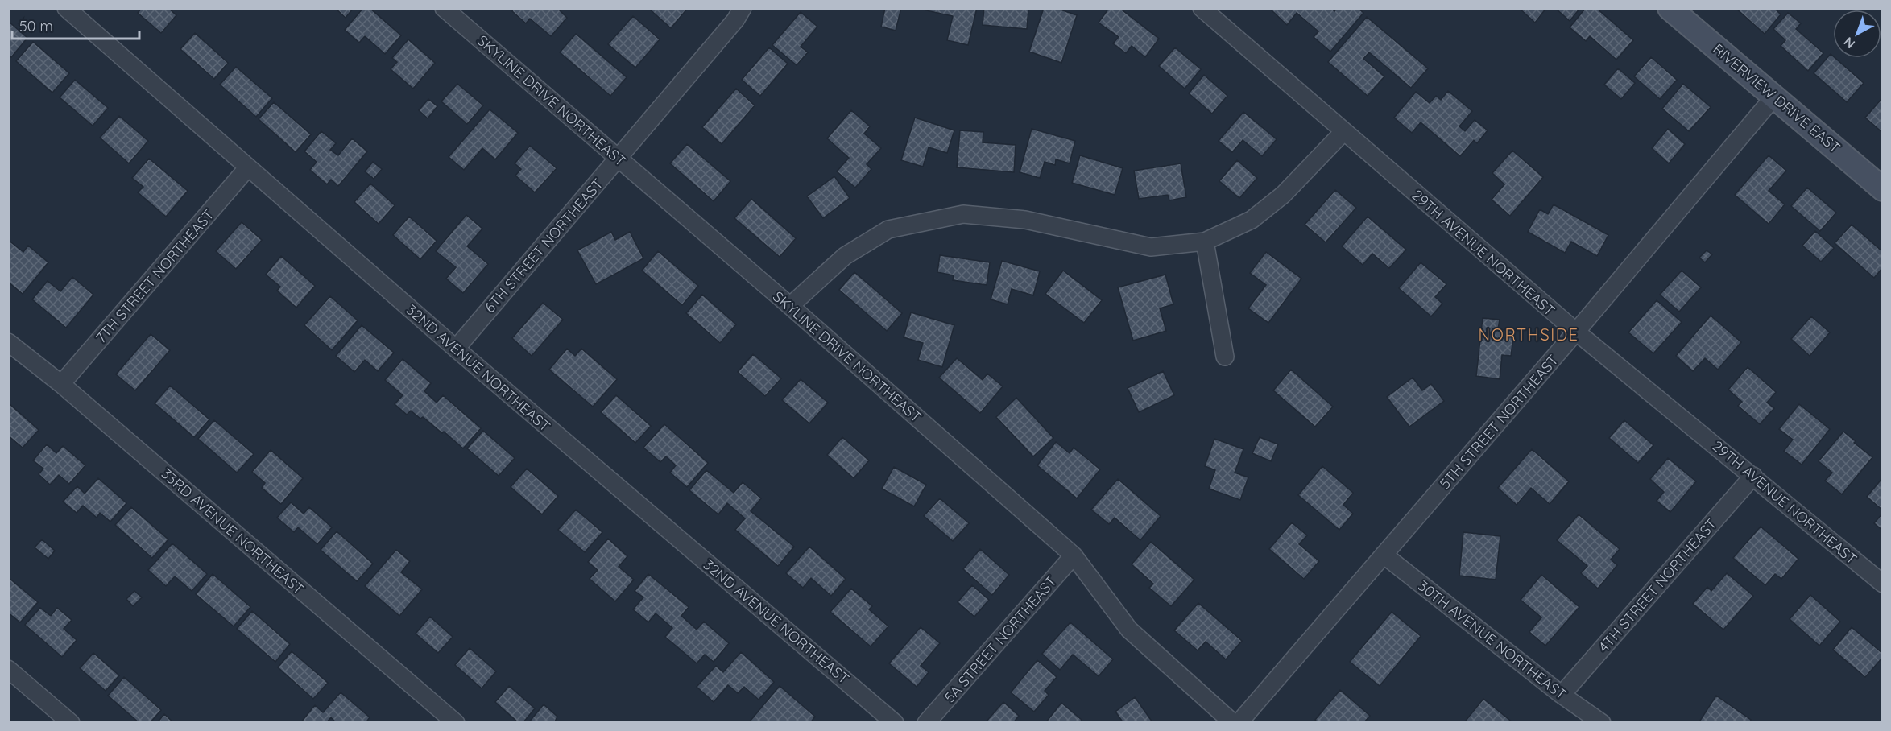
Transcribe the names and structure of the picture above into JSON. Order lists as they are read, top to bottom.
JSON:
{
  "streets": {
    "street": [
      "RIVERVIEW DRIVE EAST",
      "SKYLINE DRIVE NORTHEAST",
      "6TH STREET NORTHEAST",
      "29TH AVENUE NORTHEAST",
      "7TH STREET NORTHEAST",
      "32ND AVENUE NORTHEAST",
      "5TH STREET NORTHEAST",
      "33RD AVENUE NORTHEAST",
      "4TH STREET NORTHEAST",
      "5A STREET NORTHEAST",
      "30TH AVENUE NORTHEAST"
    ]
  },
  "crossings": [
    ["RIVERVIEW DRIVE EAST", "5TH STREET NORTHEAST"],
    ["SKYLINE DRIVE NORTHEAST", "6TH STREET NORTHEAST"],
    ["SKYLINE DRIVE NORTHEAST", "5A STREET NORTHEAST"],
    ["6TH STREET NORTHEAST", "32ND AVENUE NORTHEAST"],
    ["29TH AVENUE NORTHEAST", "5TH STREET NORTHEAST"],
    ["29TH AVENUE NORTHEAST", "4TH STREET NORTHEAST"],
    ["7TH STREET NORTHEAST", "32ND AVENUE NORTHEAST"],
    ["7TH STREET NORTHEAST", "33RD AVENUE NORTHEAST"],
    ["5TH STREET NORTHEAST", "30TH AVENUE NORTHEAST"],
    ["4TH STREET NORTHEAST", "30TH AVENUE NORTHEAST"]
  ],
  "districts": ["NORTHSIDE"],
  "scale_bar": "50 m",
  "north": "bottom left"
}
